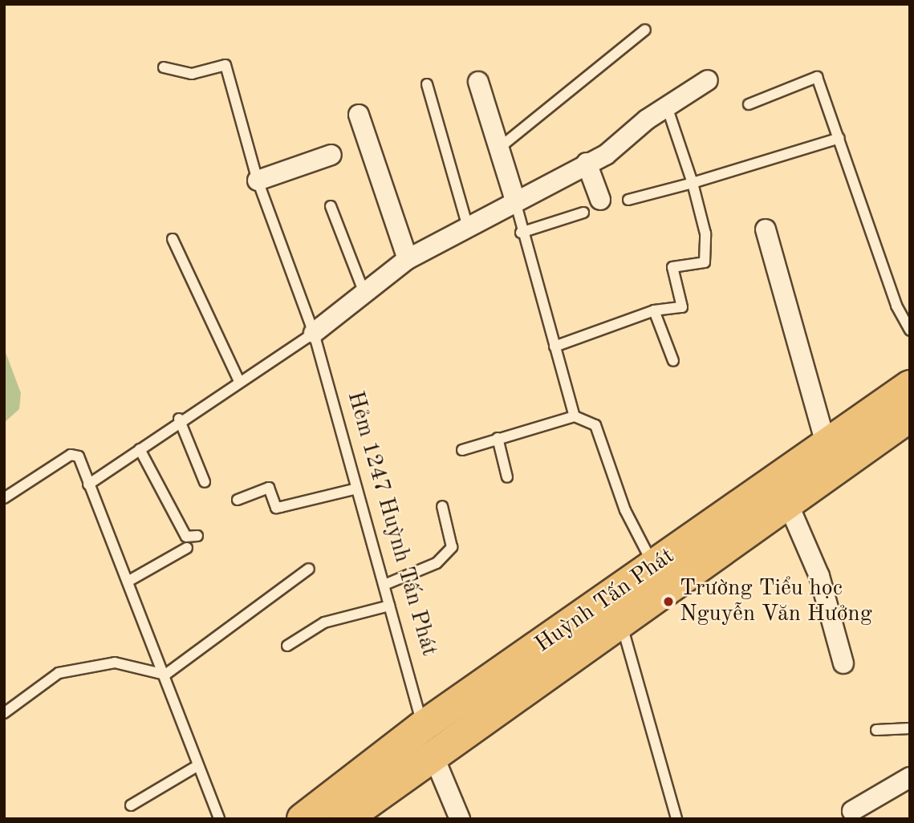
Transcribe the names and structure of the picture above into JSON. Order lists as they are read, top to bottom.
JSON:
{
  "streets": {
    "main road": ["Huỳnh Tấn Phát"],
    "lane": ["Hẻm 1247 Huỳnh Tấn Phát"]
  },
  "crossings": [
    ["Hẻm 1247 Huỳnh Tấn Phát", "Huỳnh Tấn Phát"]
  ],
  "places": ["Trường Tiểu học Nguyễn Văn Hưởng"]
}
